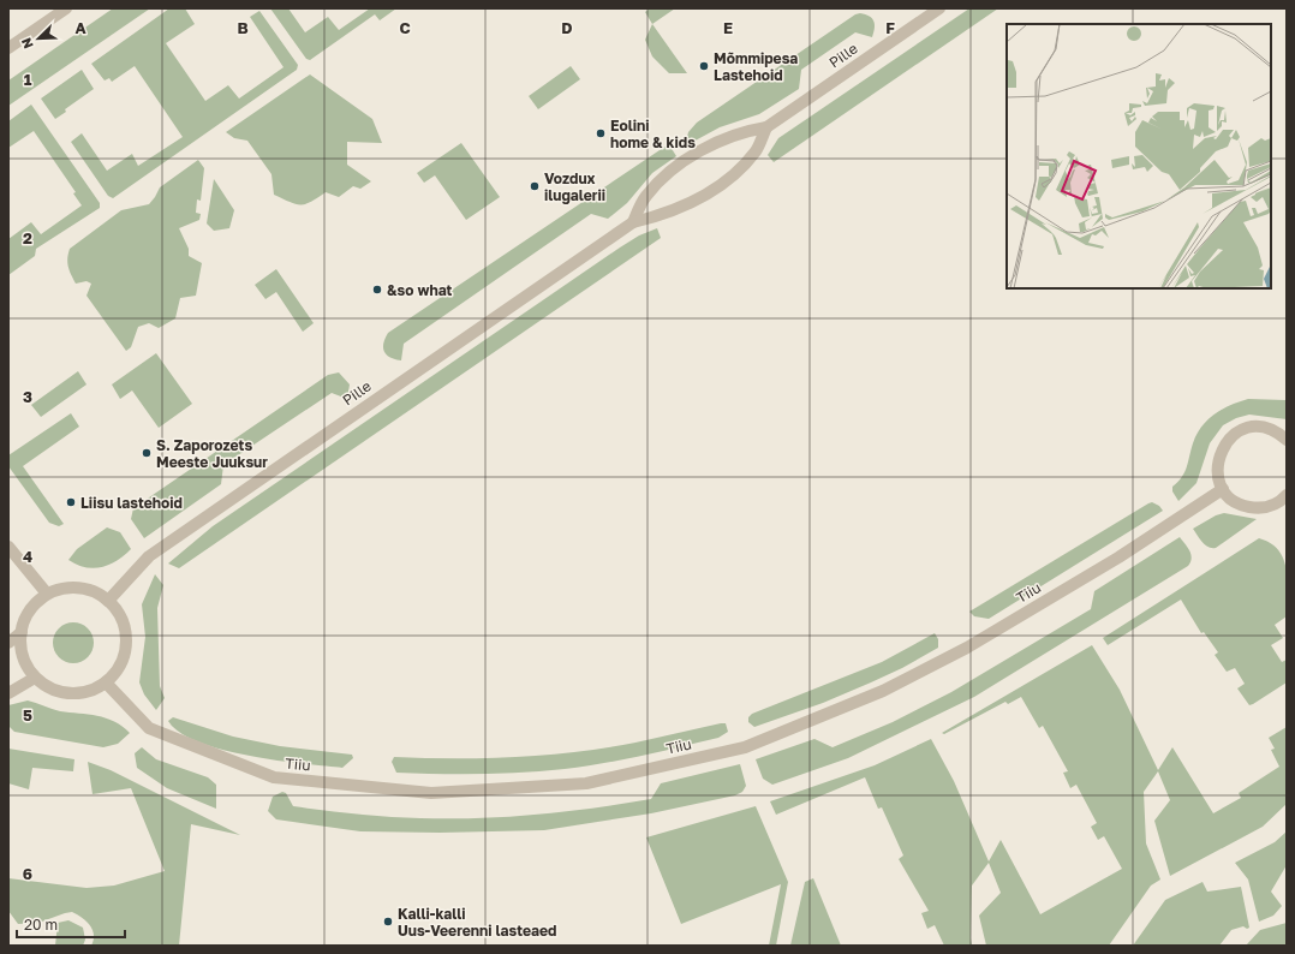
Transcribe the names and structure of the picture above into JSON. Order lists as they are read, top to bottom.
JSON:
{
  "streets": {
    "street": ["Pille", "Tiiu"]
  },
  "crossings": [
    ["Pille", "Tiiu"]
  ],
  "places": [
    "Mõmmipesa Lastehoid",
    "Eolini home & kids",
    "Vozdux ilugalerii",
    "&so what",
    "S. Zaporozets Meeste Juuksur",
    "Liisu lastehoid",
    "Kalli-kalli Uus-Veerenni lasteaed"
  ],
  "scale_bar": "20 m",
  "north": "bottom left",
  "grid": {
    "columns": [
      "A",
      "B",
      "C",
      "D",
      "E",
      "F"
    ],
    "rows": [
      "1",
      "2",
      "3",
      "4",
      "5",
      "6"
    ]
  }
}
